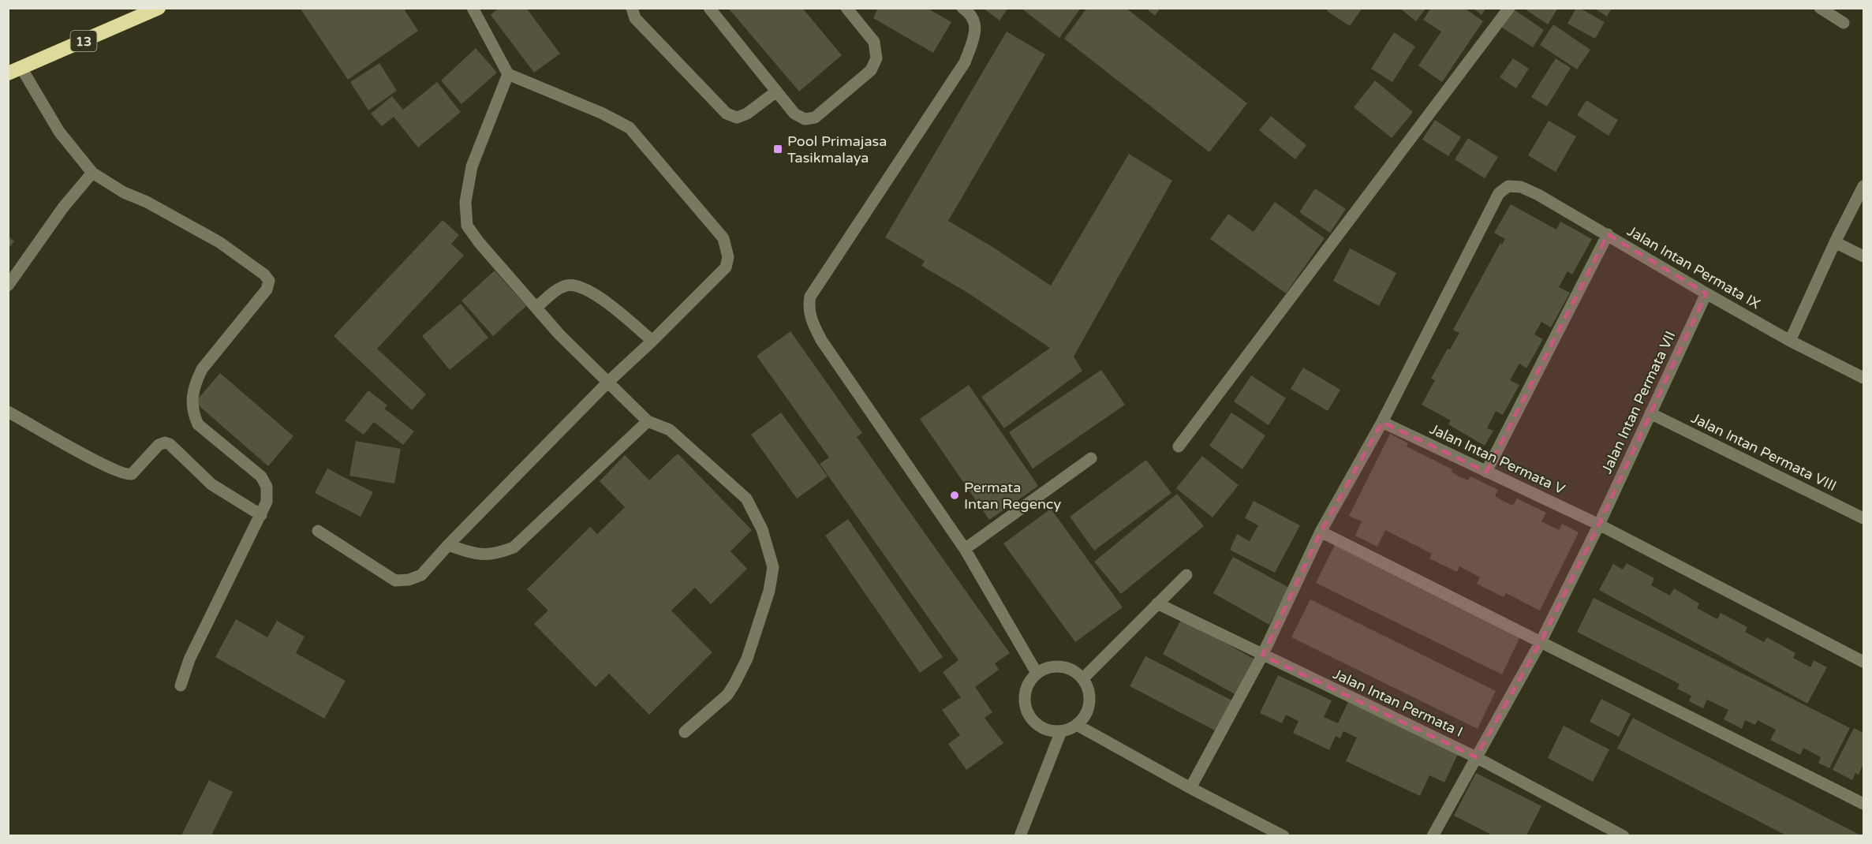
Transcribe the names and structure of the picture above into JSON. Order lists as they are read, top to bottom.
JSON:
{
  "streets": {
    "highway": ["13"],
    "street": [
      "Jalan Intan Permata IX",
      "Jalan Intan Permata VII",
      "Jalan Intan Permata VIII",
      "Jalan Intan Permata V",
      "Jalan Intan Permata I"
    ]
  },
  "crossings": [
    ["Jalan Intan Permata IX", "Jalan Intan Permata VII"],
    ["Jalan Intan Permata IX", "Jalan Intan Permata V"],
    ["Jalan Intan Permata VII", "Jalan Intan Permata VIII"],
    ["Jalan Intan Permata VII", "Jalan Intan Permata V"],
    ["Jalan Intan Permata VII", "Jalan Intan Permata I"]
  ],
  "places": {
    "transit": ["Pool Primajasa Tasikmalaya"],
    "other": ["Permata Intan Regency"]
  }
}
